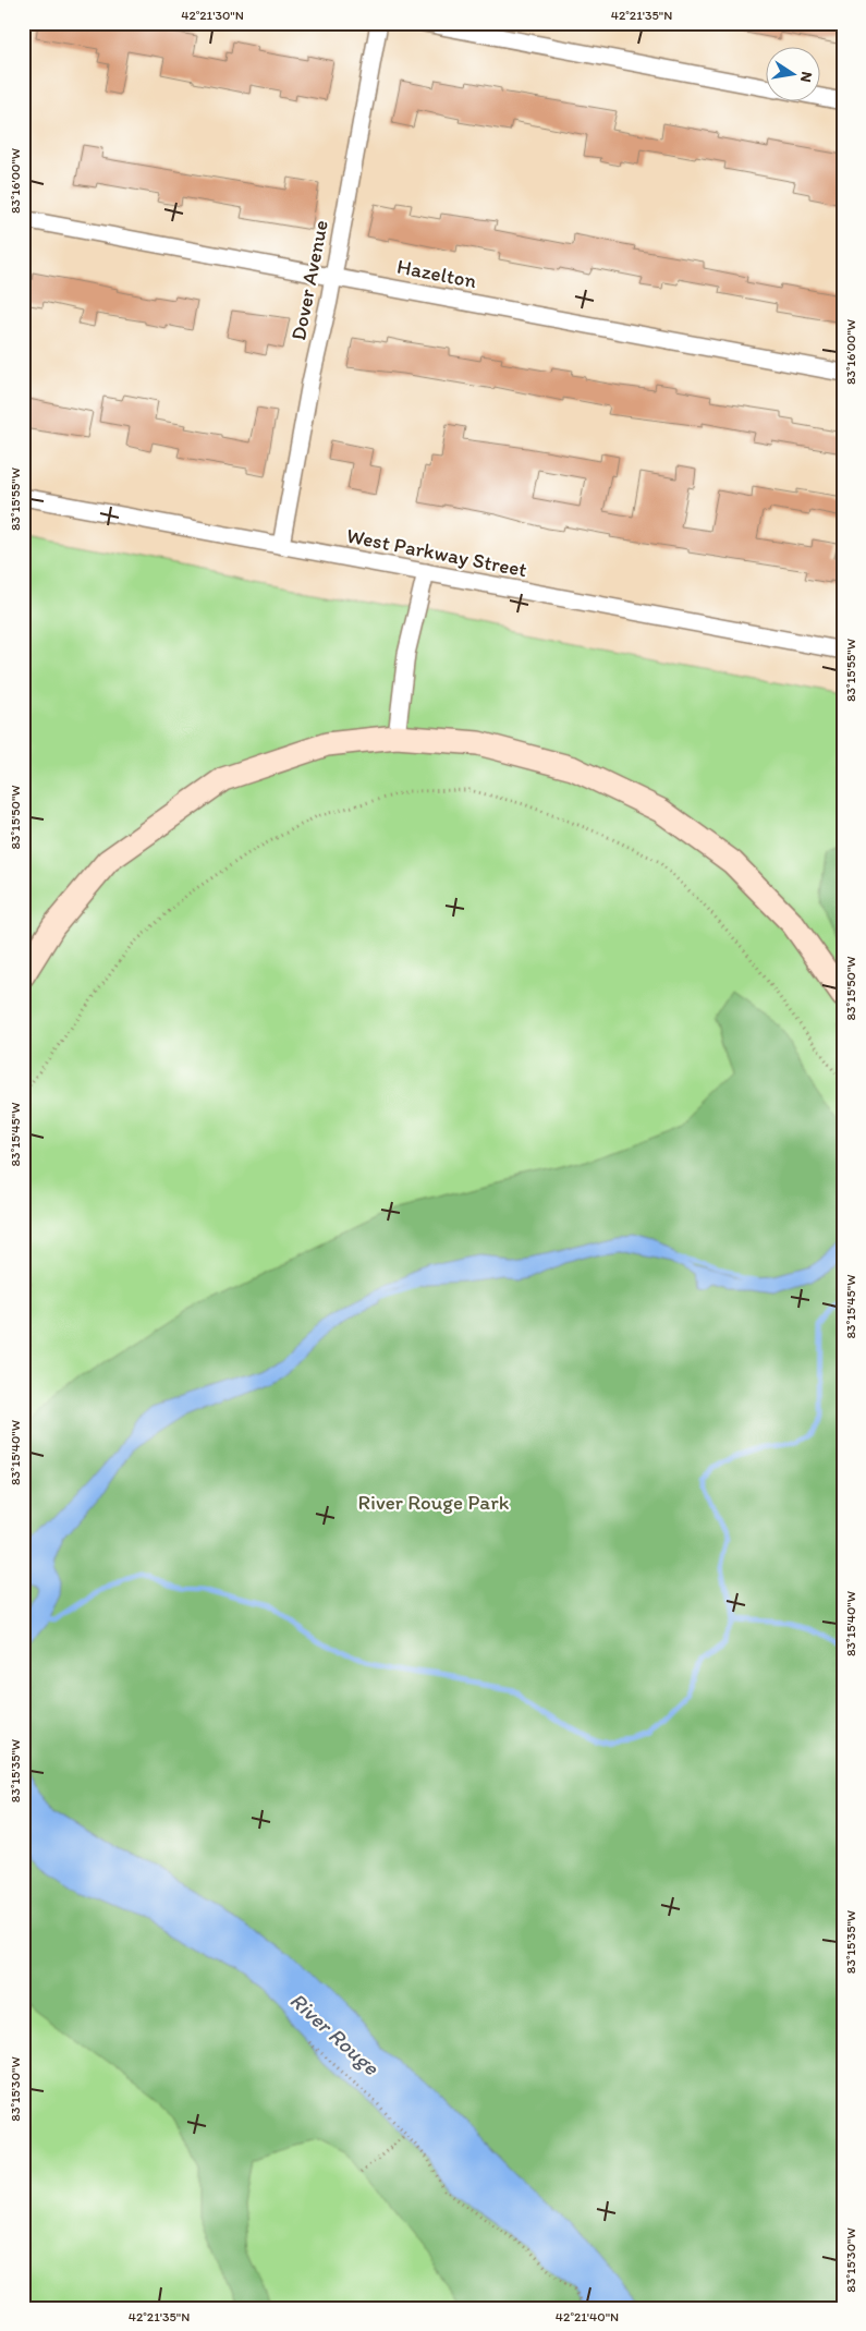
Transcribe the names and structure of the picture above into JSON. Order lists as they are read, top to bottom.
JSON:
{
  "streets": {
    "street": ["Hazelton", "Dover Avenue", "West Parkway Street"]
  },
  "crossings": [
    ["Hazelton", "Dover Avenue"],
    ["Dover Avenue", "West Parkway Street"]
  ],
  "water": ["River Rouge"],
  "parks": ["River Rouge Park"],
  "north": "right",
  "coordinates": [
    "42°21'30\"N",
    "42°21'35\"N",
    "83°16'00\"W",
    "83°15'55\"W",
    "83°15'50\"W",
    "83°15'45\"W",
    "83°15'40\"W",
    "83°15'35\"W",
    "83°15'30\"W",
    "42°21'40\"N"
  ]
}
